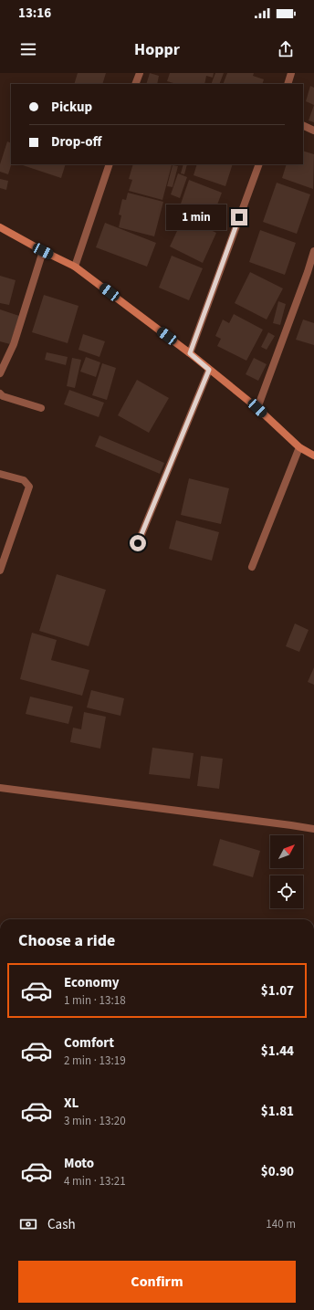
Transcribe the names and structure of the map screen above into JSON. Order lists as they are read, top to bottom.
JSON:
{
  "north": "top right",
  "page": {
    "status": "13:16",
    "header": "Hoppr",
    "banner": ["Pickup", "Drop-off"],
    "bubble": "1 min",
    "heading": "Choose a ride",
    "list": [
      {
        "name": "Economy",
        "note": "1 min · 13:18",
        "value": "$1.07"
      },
      {
        "name": "Comfort",
        "note": "2 min · 13:19",
        "value": "$1.44"
      },
      {
        "name": "XL",
        "note": "3 min · 13:20",
        "value": "$1.81"
      },
      {
        "name": "Moto",
        "note": "4 min · 13:21",
        "value": "$0.90"
      }
    ],
    "pay": ["Cash", "140 m"],
    "buttons": "Confirm"
  }
}
